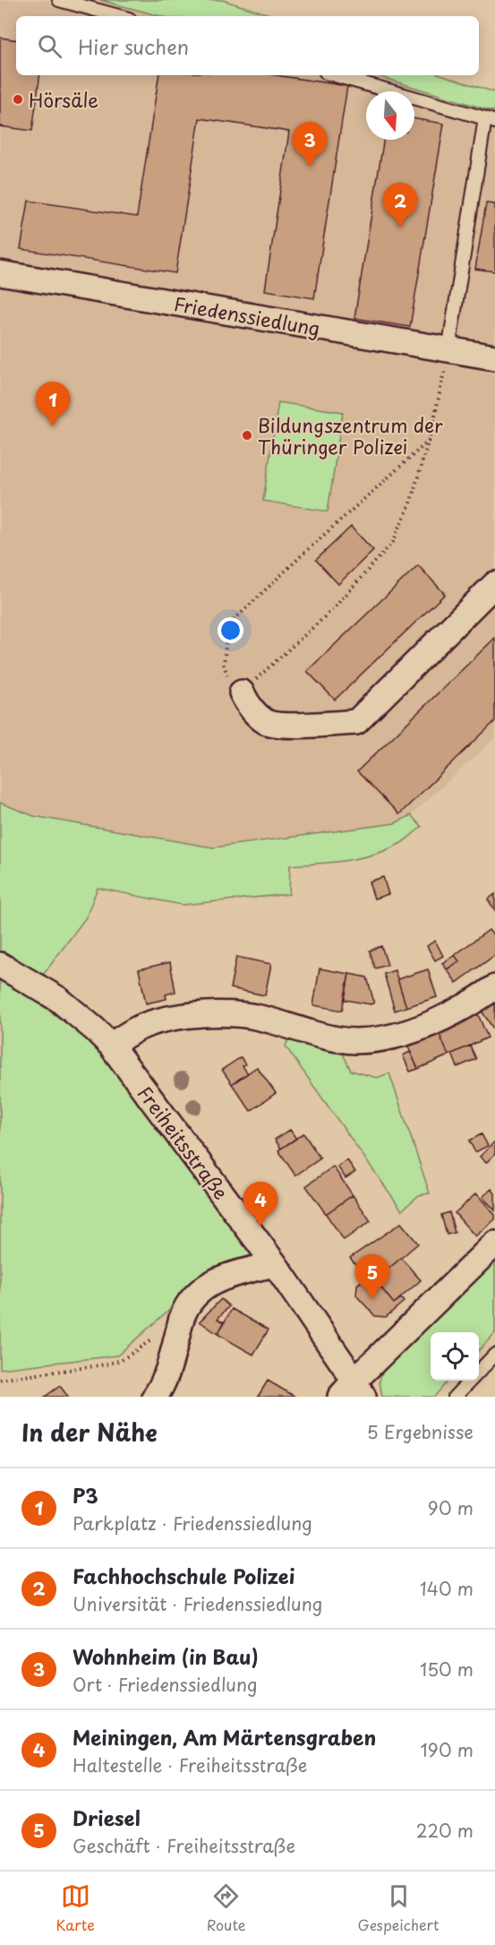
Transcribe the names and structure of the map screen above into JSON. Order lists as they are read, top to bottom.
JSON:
{
  "streets": {
    "street": ["Friedenssiedlung", "Freiheitsstraße"]
  },
  "places": ["Hörsäle", "Bildungszentrum der Thüringer Polizei"],
  "north": "bottom",
  "page": {
    "search": "Hier suchen",
    "pins": [
      "3",
      "2",
      "1",
      "4",
      "5"
    ],
    "heading": ["In der Nähe", "5 Ergebnisse"],
    "list": [
      {
        "mark": "1",
        "name": "P3",
        "note": "Parkplatz · Friedenssiedlung",
        "value": "90 m"
      },
      {
        "mark": "2",
        "name": "Fachhochschule Polizei",
        "note": "Universität · Friedenssiedlung",
        "value": "140 m"
      },
      {
        "mark": "3",
        "name": "Wohnheim (in Bau)",
        "note": "Ort · Friedenssiedlung",
        "value": "150 m"
      },
      {
        "mark": "4",
        "name": "Meiningen, Am Märtensgraben",
        "note": "Haltestelle · Freiheitsstraße",
        "value": "190 m"
      },
      {
        "mark": "5",
        "name": "Driesel",
        "note": "Geschäft · Freiheitsstraße",
        "value": "220 m"
      }
    ],
    "nav": ["Karte", "Route", "Gespeichert"]
  }
}
